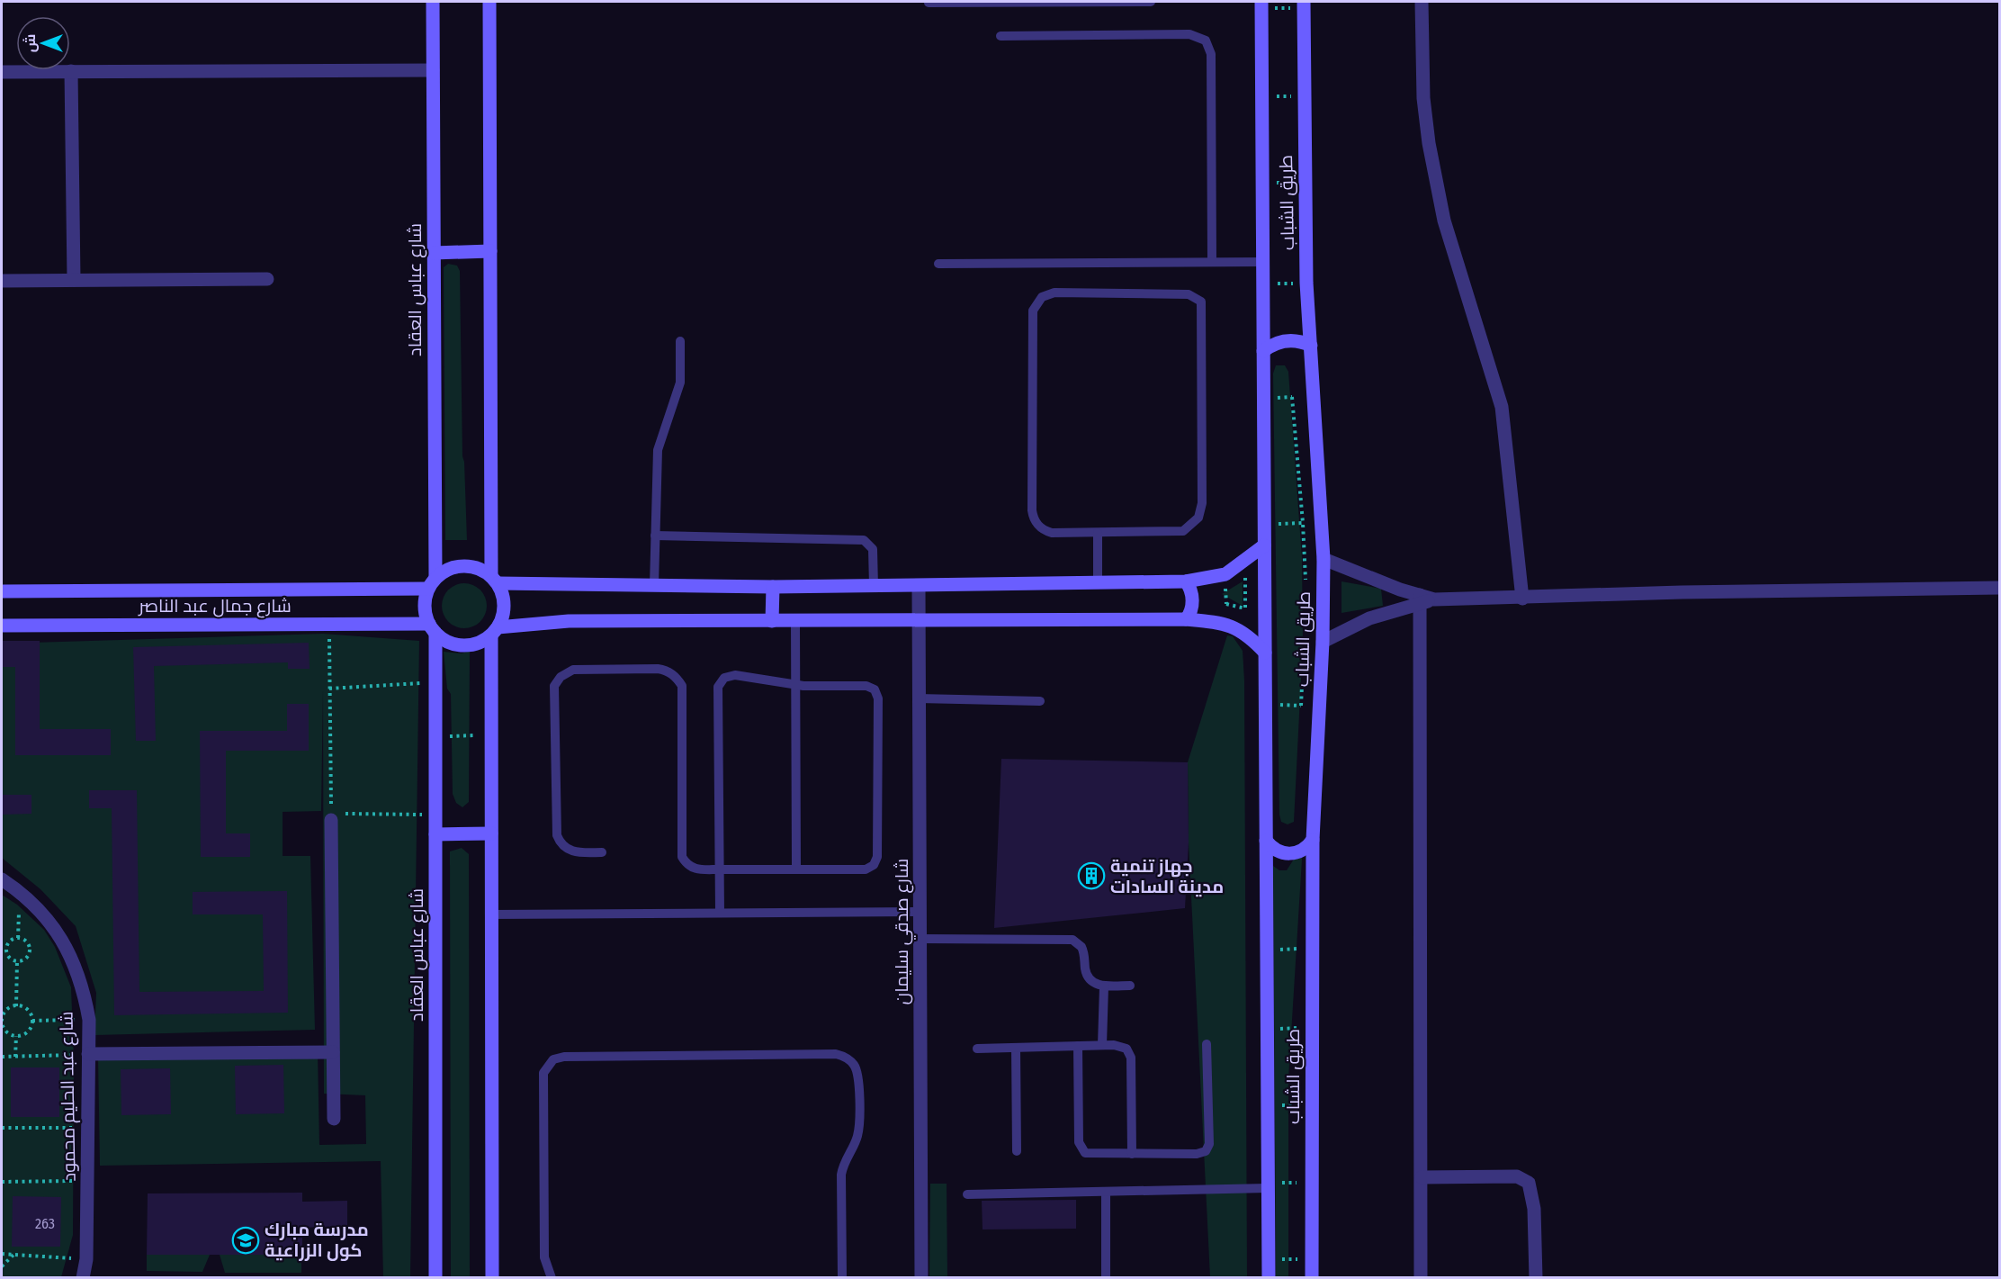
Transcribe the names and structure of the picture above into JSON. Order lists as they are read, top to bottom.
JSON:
{
  "streets": {
    "main road": ["طريق الشباب", "شارع عباس العقاد", "شارع جمال عبد الناصر"],
    "street": ["شارع صدقي سليمان", "شارع عبد الحليم محمود"]
  },
  "crossings": [
    ["شارع عباس العقاد", "شارع جمال عبد الناصر"]
  ],
  "places": {
    "building": ["جهاز تنمية مدينة السادات"],
    "school or university": ["مدرسة مبارك كول الزراعية"]
  },
  "house_numbers": ["263"],
  "north": "left"
}
